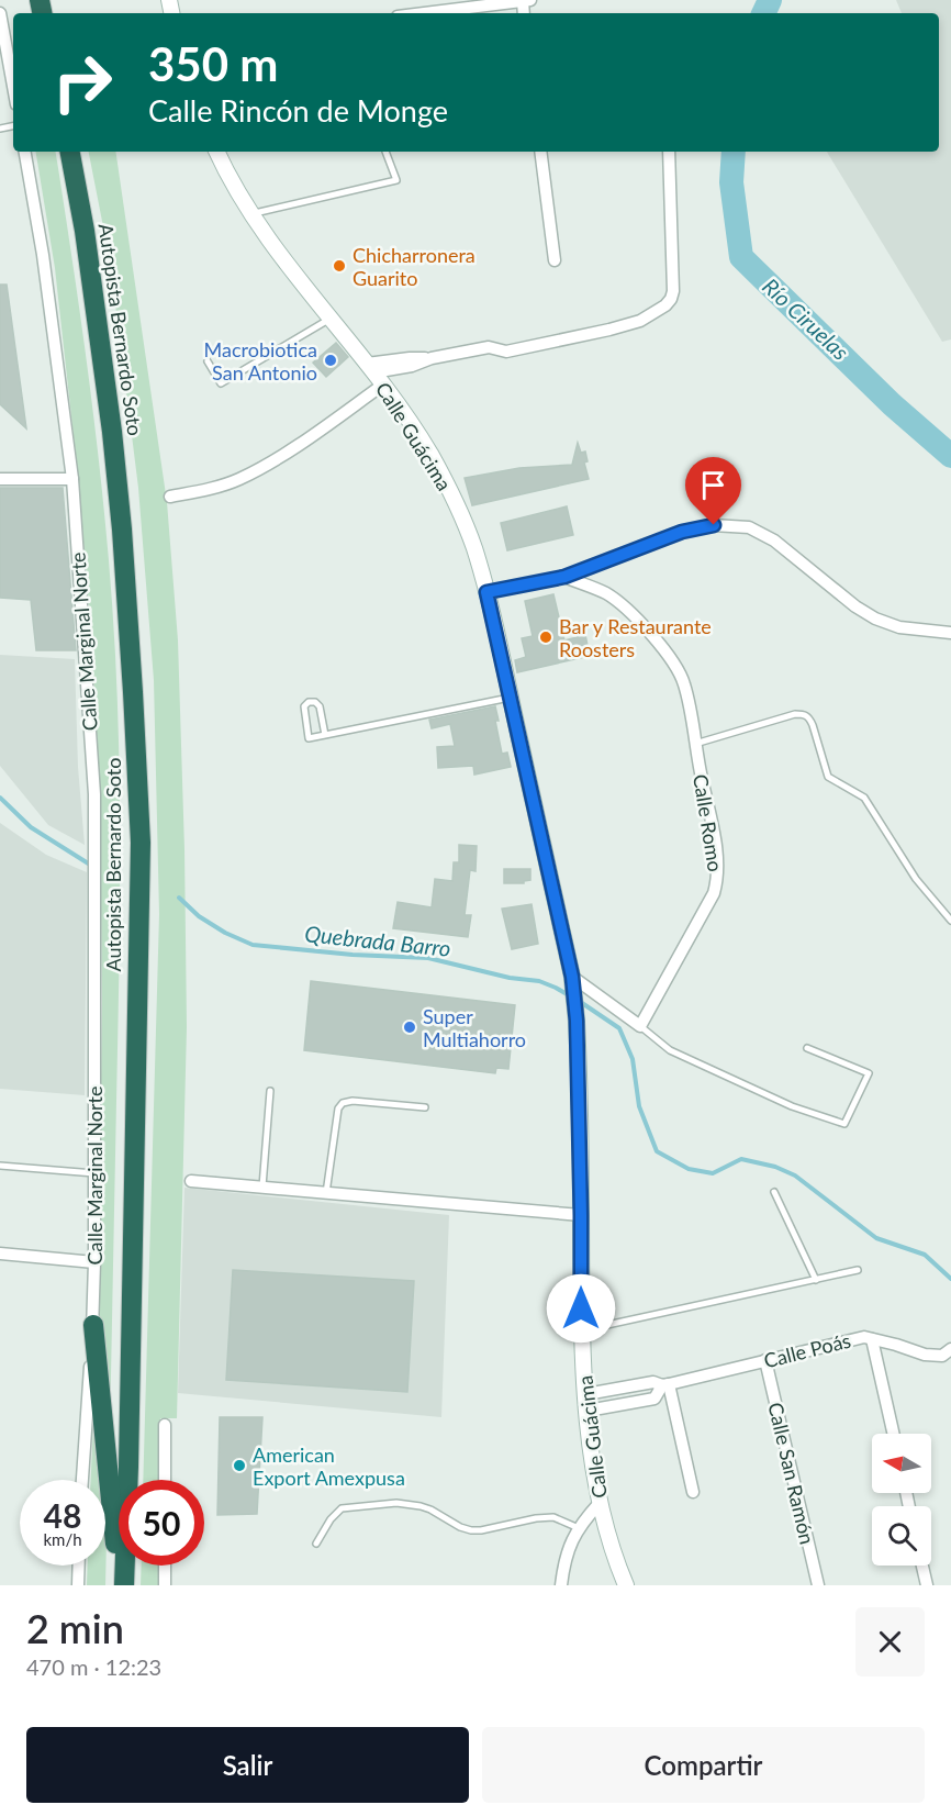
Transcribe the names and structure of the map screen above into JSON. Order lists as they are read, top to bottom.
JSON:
{
  "streets": {
    "highway": ["Autopista Bernardo Soto"],
    "main road": ["Calle Guácima"],
    "street": [
      "Calle Marginal Norte",
      "Calle Romo",
      "Calle Poás",
      "Calle San Ramón"
    ]
  },
  "crossings": [
    ["Calle Guácima", "Calle Poás"],
    ["Calle Poás", "Calle San Ramón"]
  ],
  "water": ["Río Ciruelas", "Quebrada Barro"],
  "places": [
    "Chicharronera Guarito",
    "Macrobiotica San Antonio",
    "Bar y Restaurante Roosters",
    "Super Multiahorro",
    "American Export Amexpusa"
  ],
  "north": "left",
  "page": {
    "turn": ["350 m", "Calle Rincón de Monge"],
    "speed": "48 km/h",
    "limit": "50",
    "heading": ["2 min", "470 m · 12:23"],
    "buttons": ["Salir", "Compartir"]
  }
}
